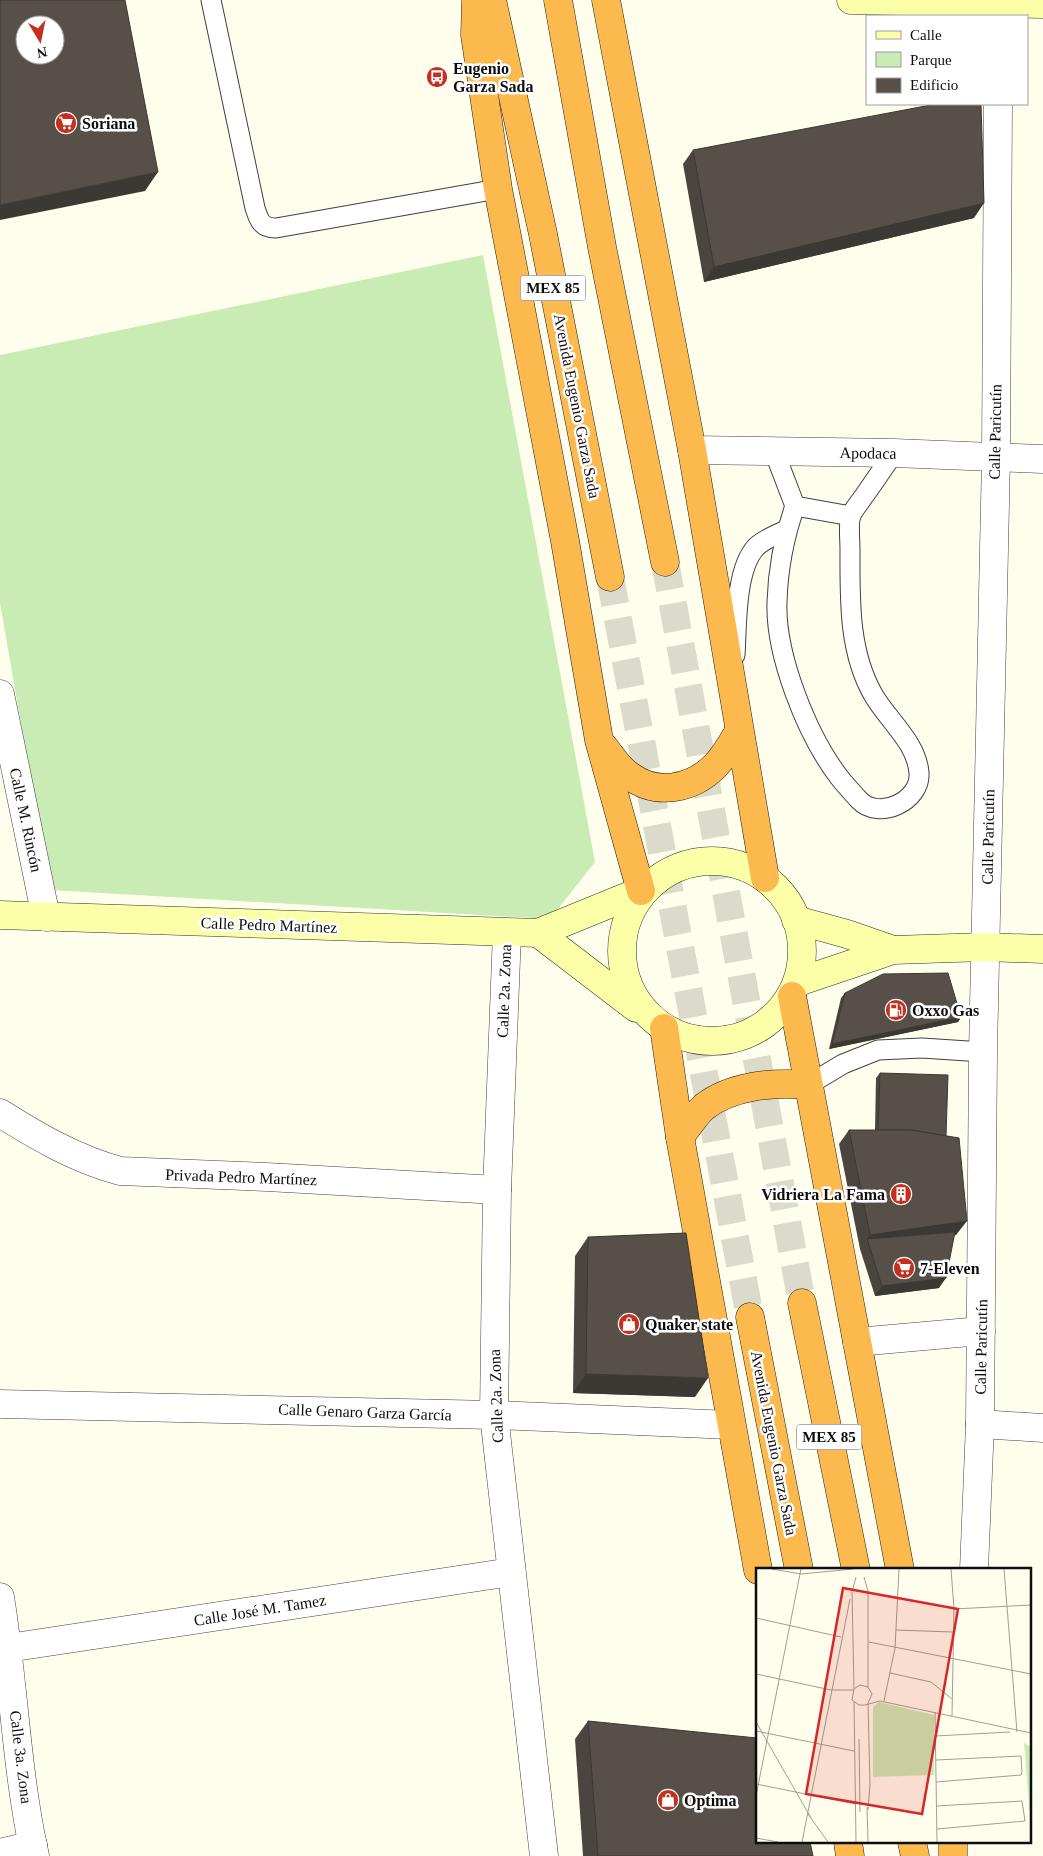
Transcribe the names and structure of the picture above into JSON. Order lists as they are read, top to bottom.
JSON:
{
  "streets": {
    "highway": ["MEX 85", "Avenida Eugenio Garza Sada"],
    "street": [
      "Calle Paricutín",
      "Apodaca",
      "Calle M. Rincón",
      "Calle Pedro Martínez",
      "Calle 2a. Zona",
      "Privada Pedro Martínez",
      "Calle Genaro Garza García",
      "Calle José M. Tamez",
      "Calle 3a. Zona"
    ]
  },
  "crossings": [
    ["Calle Paricutín", "Apodaca"],
    ["Calle M. Rincón", "Calle Pedro Martínez"],
    ["Calle Pedro Martínez", "Calle 2a. Zona"],
    ["Calle 2a. Zona", "Privada Pedro Martínez"],
    ["Calle 2a. Zona", "Calle Genaro Garza García"],
    ["Calle 2a. Zona", "Calle José M. Tamez"],
    ["Calle José M. Tamez", "Calle 3a. Zona"]
  ],
  "places": {
    "bus stop": ["Eugenio Garza Sada"],
    "supermarket": ["Soriana", "7-Eleven"],
    "fuel station": ["Oxxo Gas"],
    "building": ["Vidriera La Fama"],
    "shop": ["Quaker state", "Optima"]
  },
  "legend": ["Calle", "Parque", "Edificio"],
  "north": "bottom"
}
